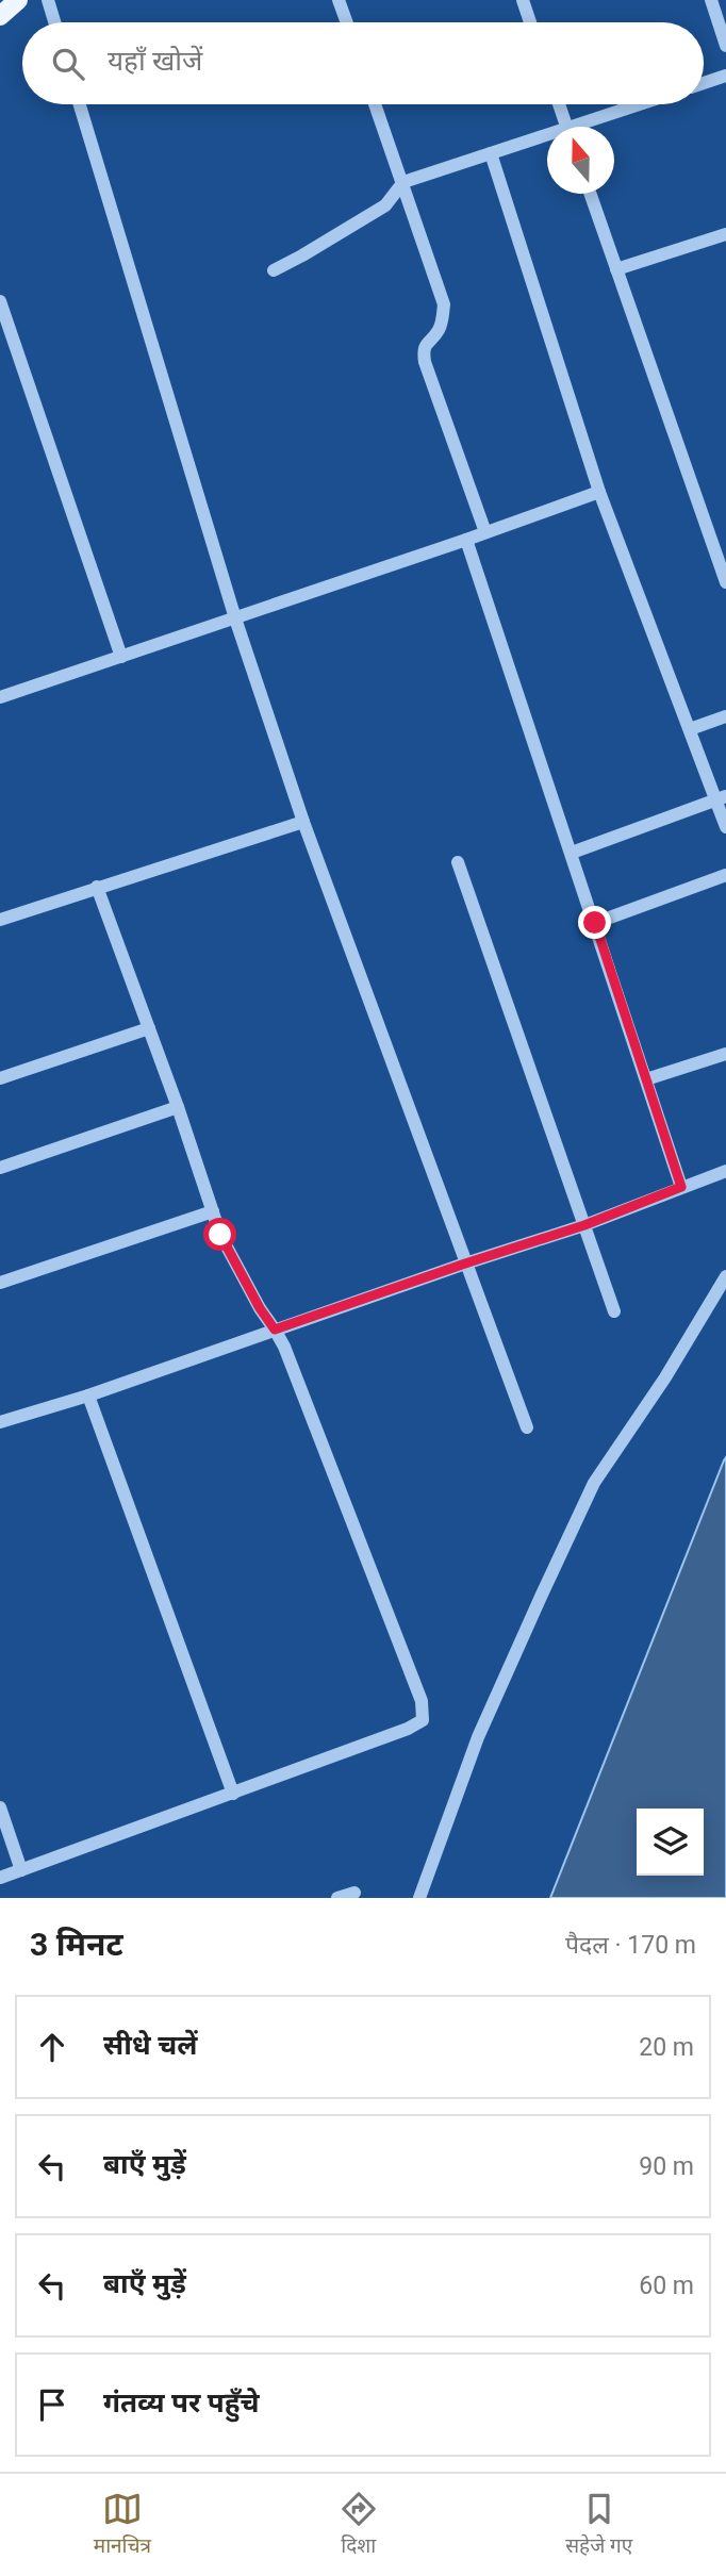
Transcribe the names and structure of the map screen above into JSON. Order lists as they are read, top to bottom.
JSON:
{
  "north": "top",
  "page": {
    "search": "यहाँ खोजें",
    "heading": ["3 मिनट", "पैदल · 170 m"],
    "list": [
      ["सीधे चलें", "20 m"],
      ["बाएँ मुड़ें", "90 m"],
      ["बाएँ मुड़ें", "60 m"],
      "गंतव्य पर पहुँचे"
    ],
    "nav": ["मानचित्र", "दिशा", "सहेजे गए"]
  }
}
